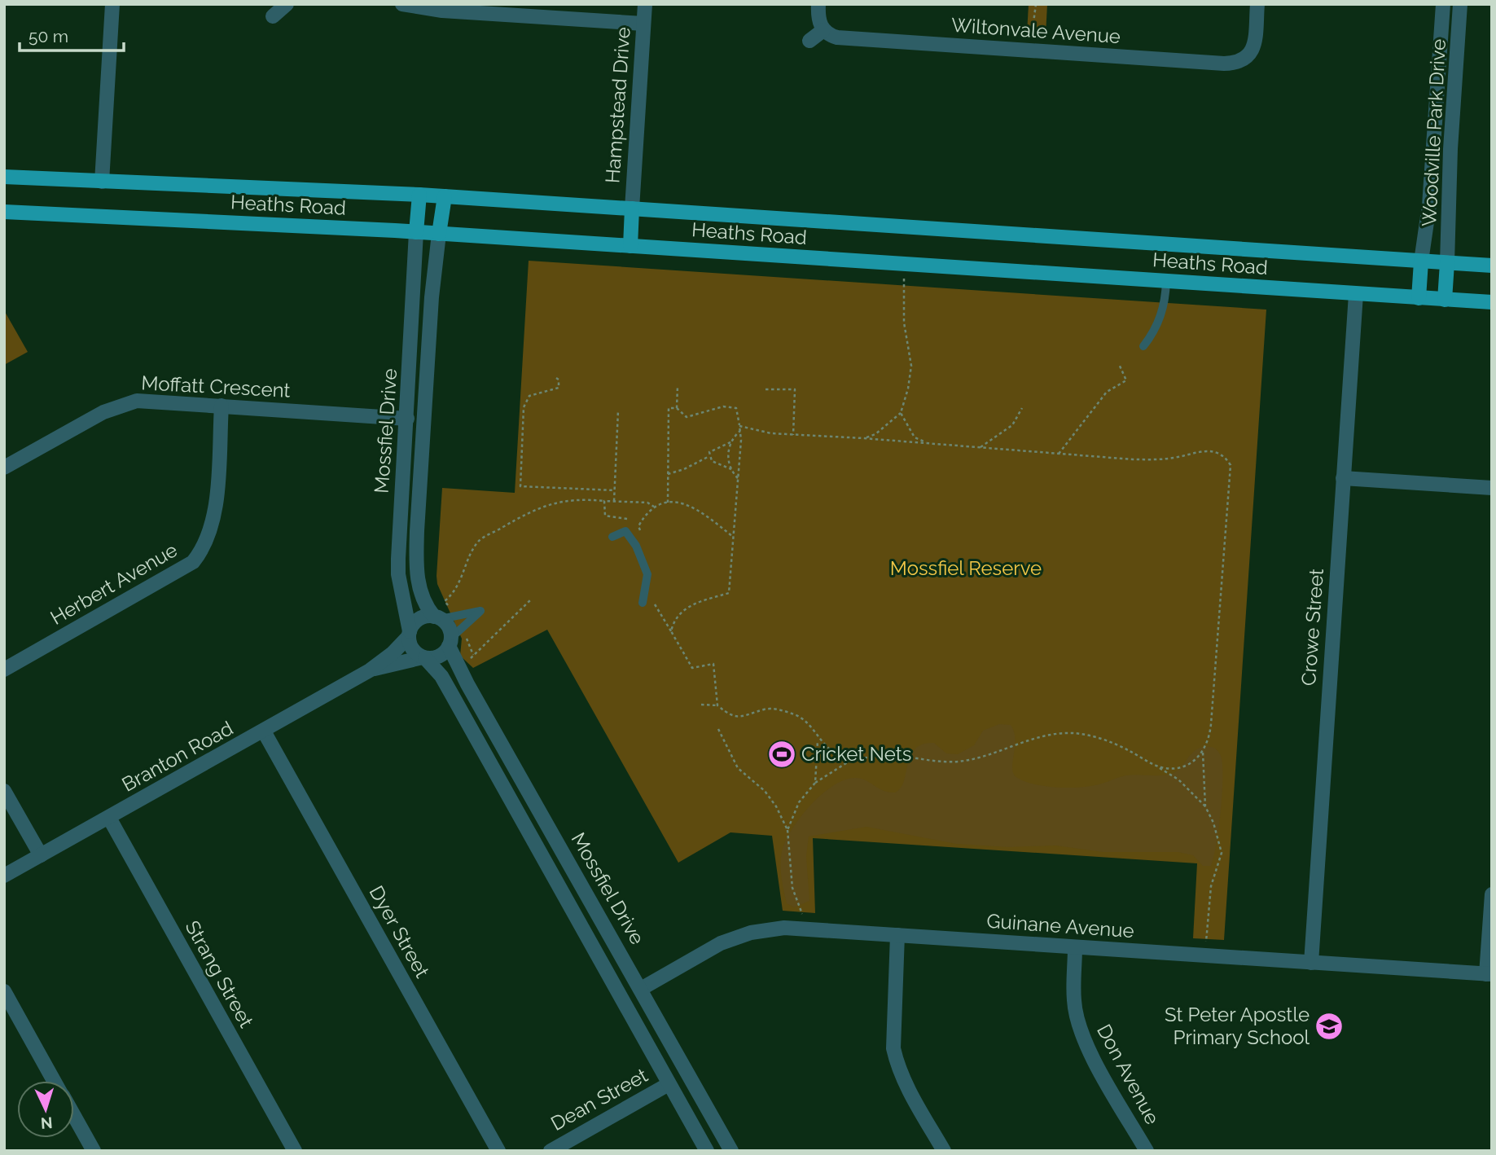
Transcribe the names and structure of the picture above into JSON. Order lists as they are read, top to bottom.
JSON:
{
  "streets": {
    "main road": ["Heaths Road"],
    "street": [
      "Wiltonvale Avenue",
      "Hampstead Drive",
      "Woodville Park Drive",
      "Moffatt Crescent",
      "Mossfiel Drive",
      "Herbert Avenue",
      "Crowe Street",
      "Branton Road",
      "Guinane Avenue",
      "Dyer Street",
      "Strang Street",
      "Don Avenue",
      "Dean Street"
    ]
  },
  "crossings": [
    ["Hampstead Drive", "Heaths Road"],
    ["Woodville Park Drive", "Heaths Road"],
    ["Heaths Road", "Mossfiel Drive"],
    ["Heaths Road", "Crowe Street"],
    ["Moffatt Crescent", "Mossfiel Drive"],
    ["Moffatt Crescent", "Herbert Avenue"],
    ["Mossfiel Drive", "Branton Road"],
    ["Mossfiel Drive", "Guinane Avenue"],
    ["Mossfiel Drive", "Dean Street"],
    ["Crowe Street", "Guinane Avenue"],
    ["Branton Road", "Dyer Street"],
    ["Branton Road", "Strang Street"],
    ["Guinane Avenue", "Don Avenue"]
  ],
  "parks": ["Mossfiel Reserve"],
  "places": {
    "sports": ["Cricket Nets"],
    "school or university": ["St Peter Apostle Primary School"]
  },
  "scale_bar": "50 m",
  "north": "bottom"
}
